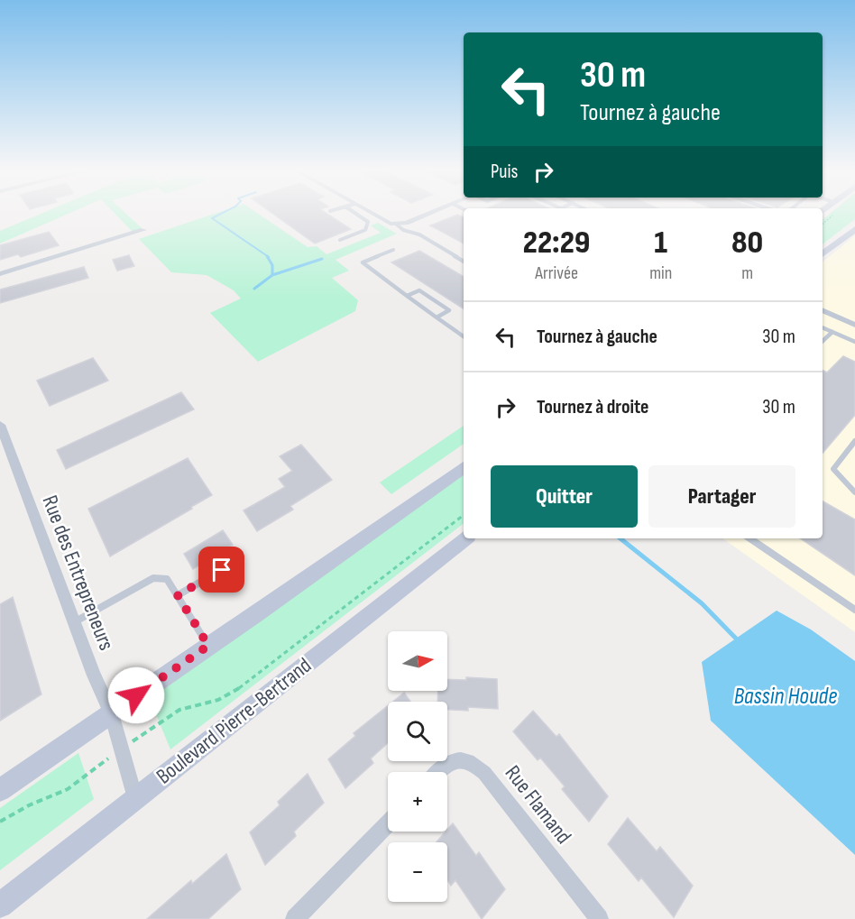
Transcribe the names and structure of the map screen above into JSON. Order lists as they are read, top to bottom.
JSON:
{
  "streets": {
    "main road": ["Boulevard Pierre-Bertrand"],
    "street": ["Rue des Entrepreneurs", "Rue Flamand"]
  },
  "crossings": [
    ["Rue des Entrepreneurs", "Boulevard Pierre-Bertrand"]
  ],
  "water": ["Bassin Houde"],
  "north": "right",
  "page": {
    "turn": ["30 m", "Tournez à gauche"],
    "then": "Puis",
    "eta": [
      "22:29",
      "Arrivée",
      "1",
      "min",
      "80",
      "m"
    ],
    "list": [
      {
        "name": "Tournez à gauche",
        "value": "30 m"
      },
      {
        "name": "Tournez à droite",
        "value": "30 m"
      }
    ],
    "buttons": ["Quitter", "Partager"],
    "map_buttons": ["+", "−"]
  }
}
